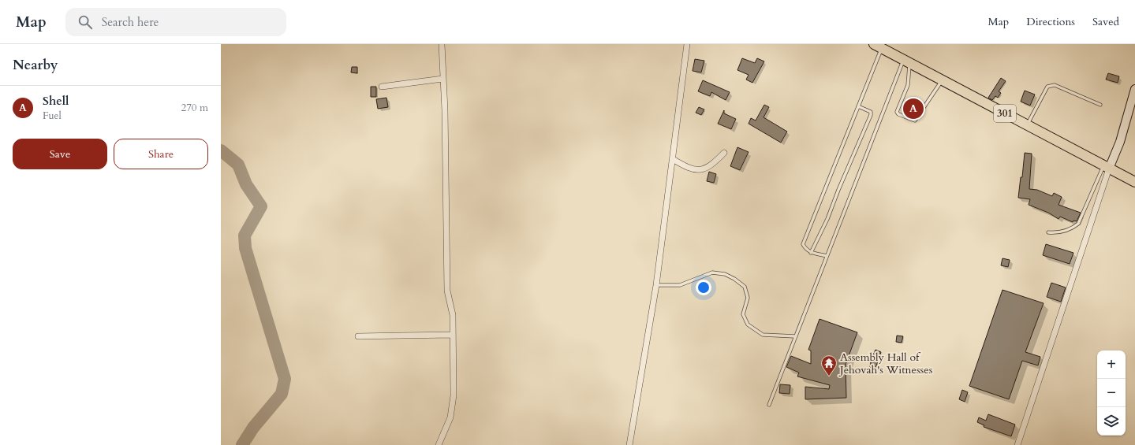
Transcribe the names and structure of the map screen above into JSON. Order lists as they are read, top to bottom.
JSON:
{
  "streets": {
    "main road": ["301"]
  },
  "places": {
    "temple": ["Assembly Hall of Jehovah's Witnesses"]
  },
  "page": {
    "header": "Map",
    "search": "Search here",
    "nav": ["Map", "Directions", "Saved"],
    "heading": "Nearby",
    "list": [
      {
        "mark": "A",
        "name": "Shell",
        "note": "Fuel",
        "value": "270 m"
      }
    ],
    "pins": "A",
    "buttons": ["Save", "Share"],
    "map_buttons": ["+", "−"]
  }
}
